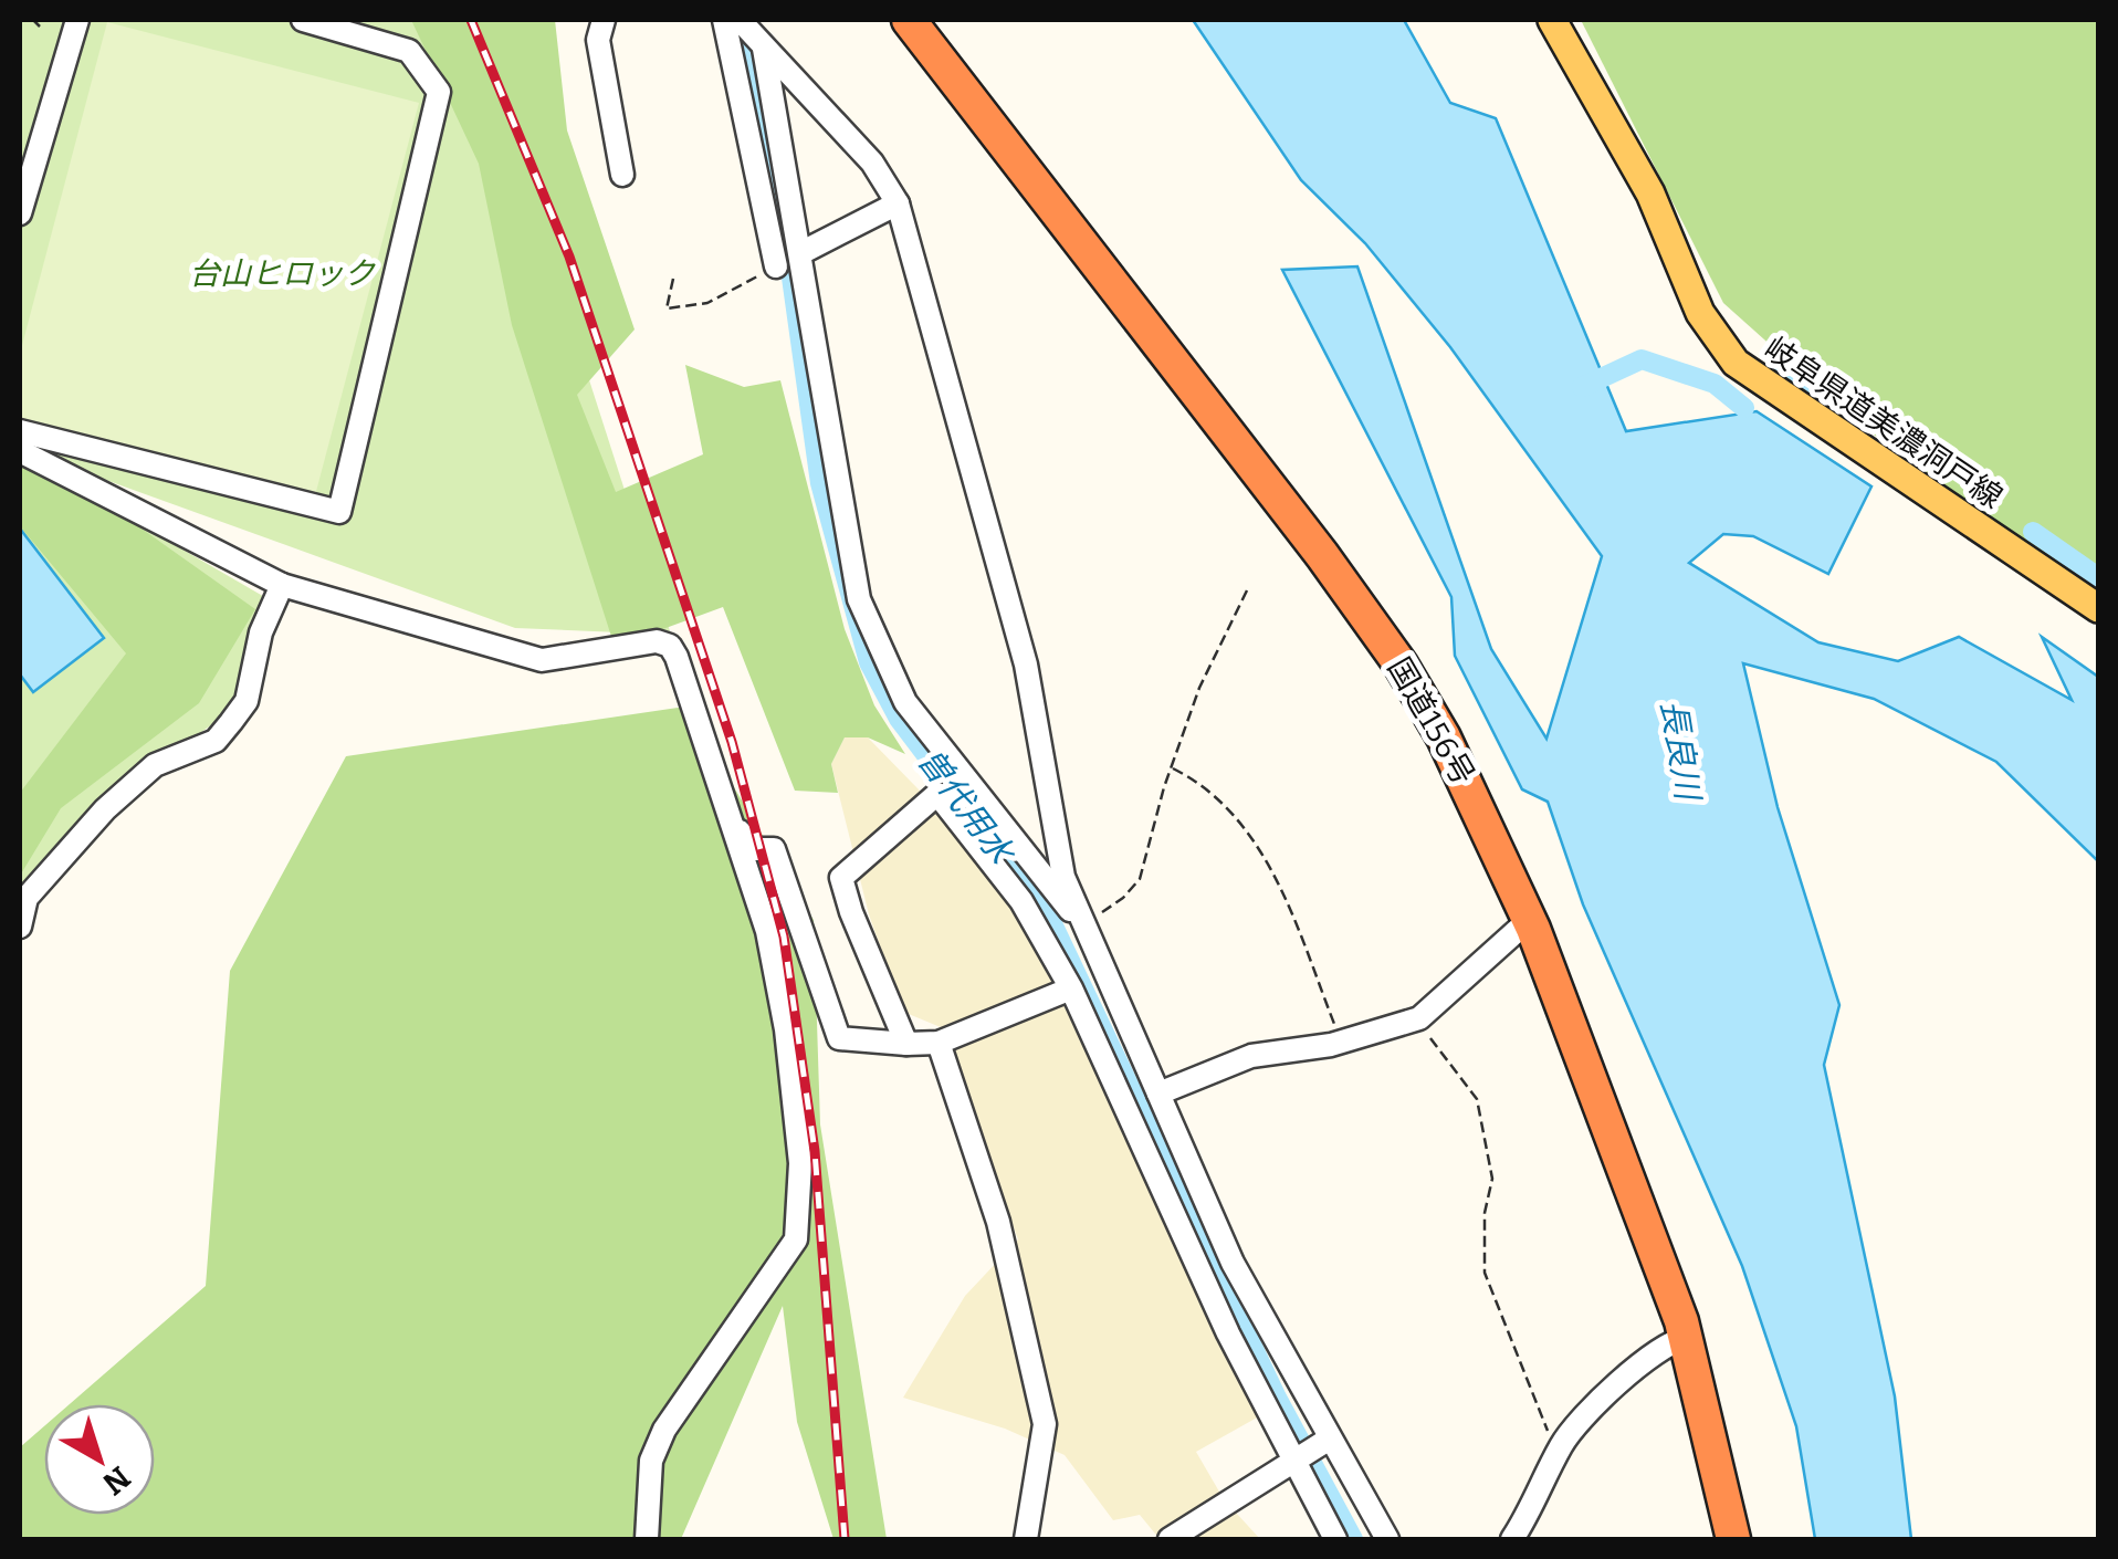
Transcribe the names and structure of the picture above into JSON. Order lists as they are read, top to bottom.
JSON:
{
  "streets": {
    "highway": ["国道156号"],
    "main road": ["岐阜県道美濃洞戸線"]
  },
  "water": ["長良川", "曽代用水"],
  "parks": ["台山ヒロック"],
  "north": "bottom right"
}
